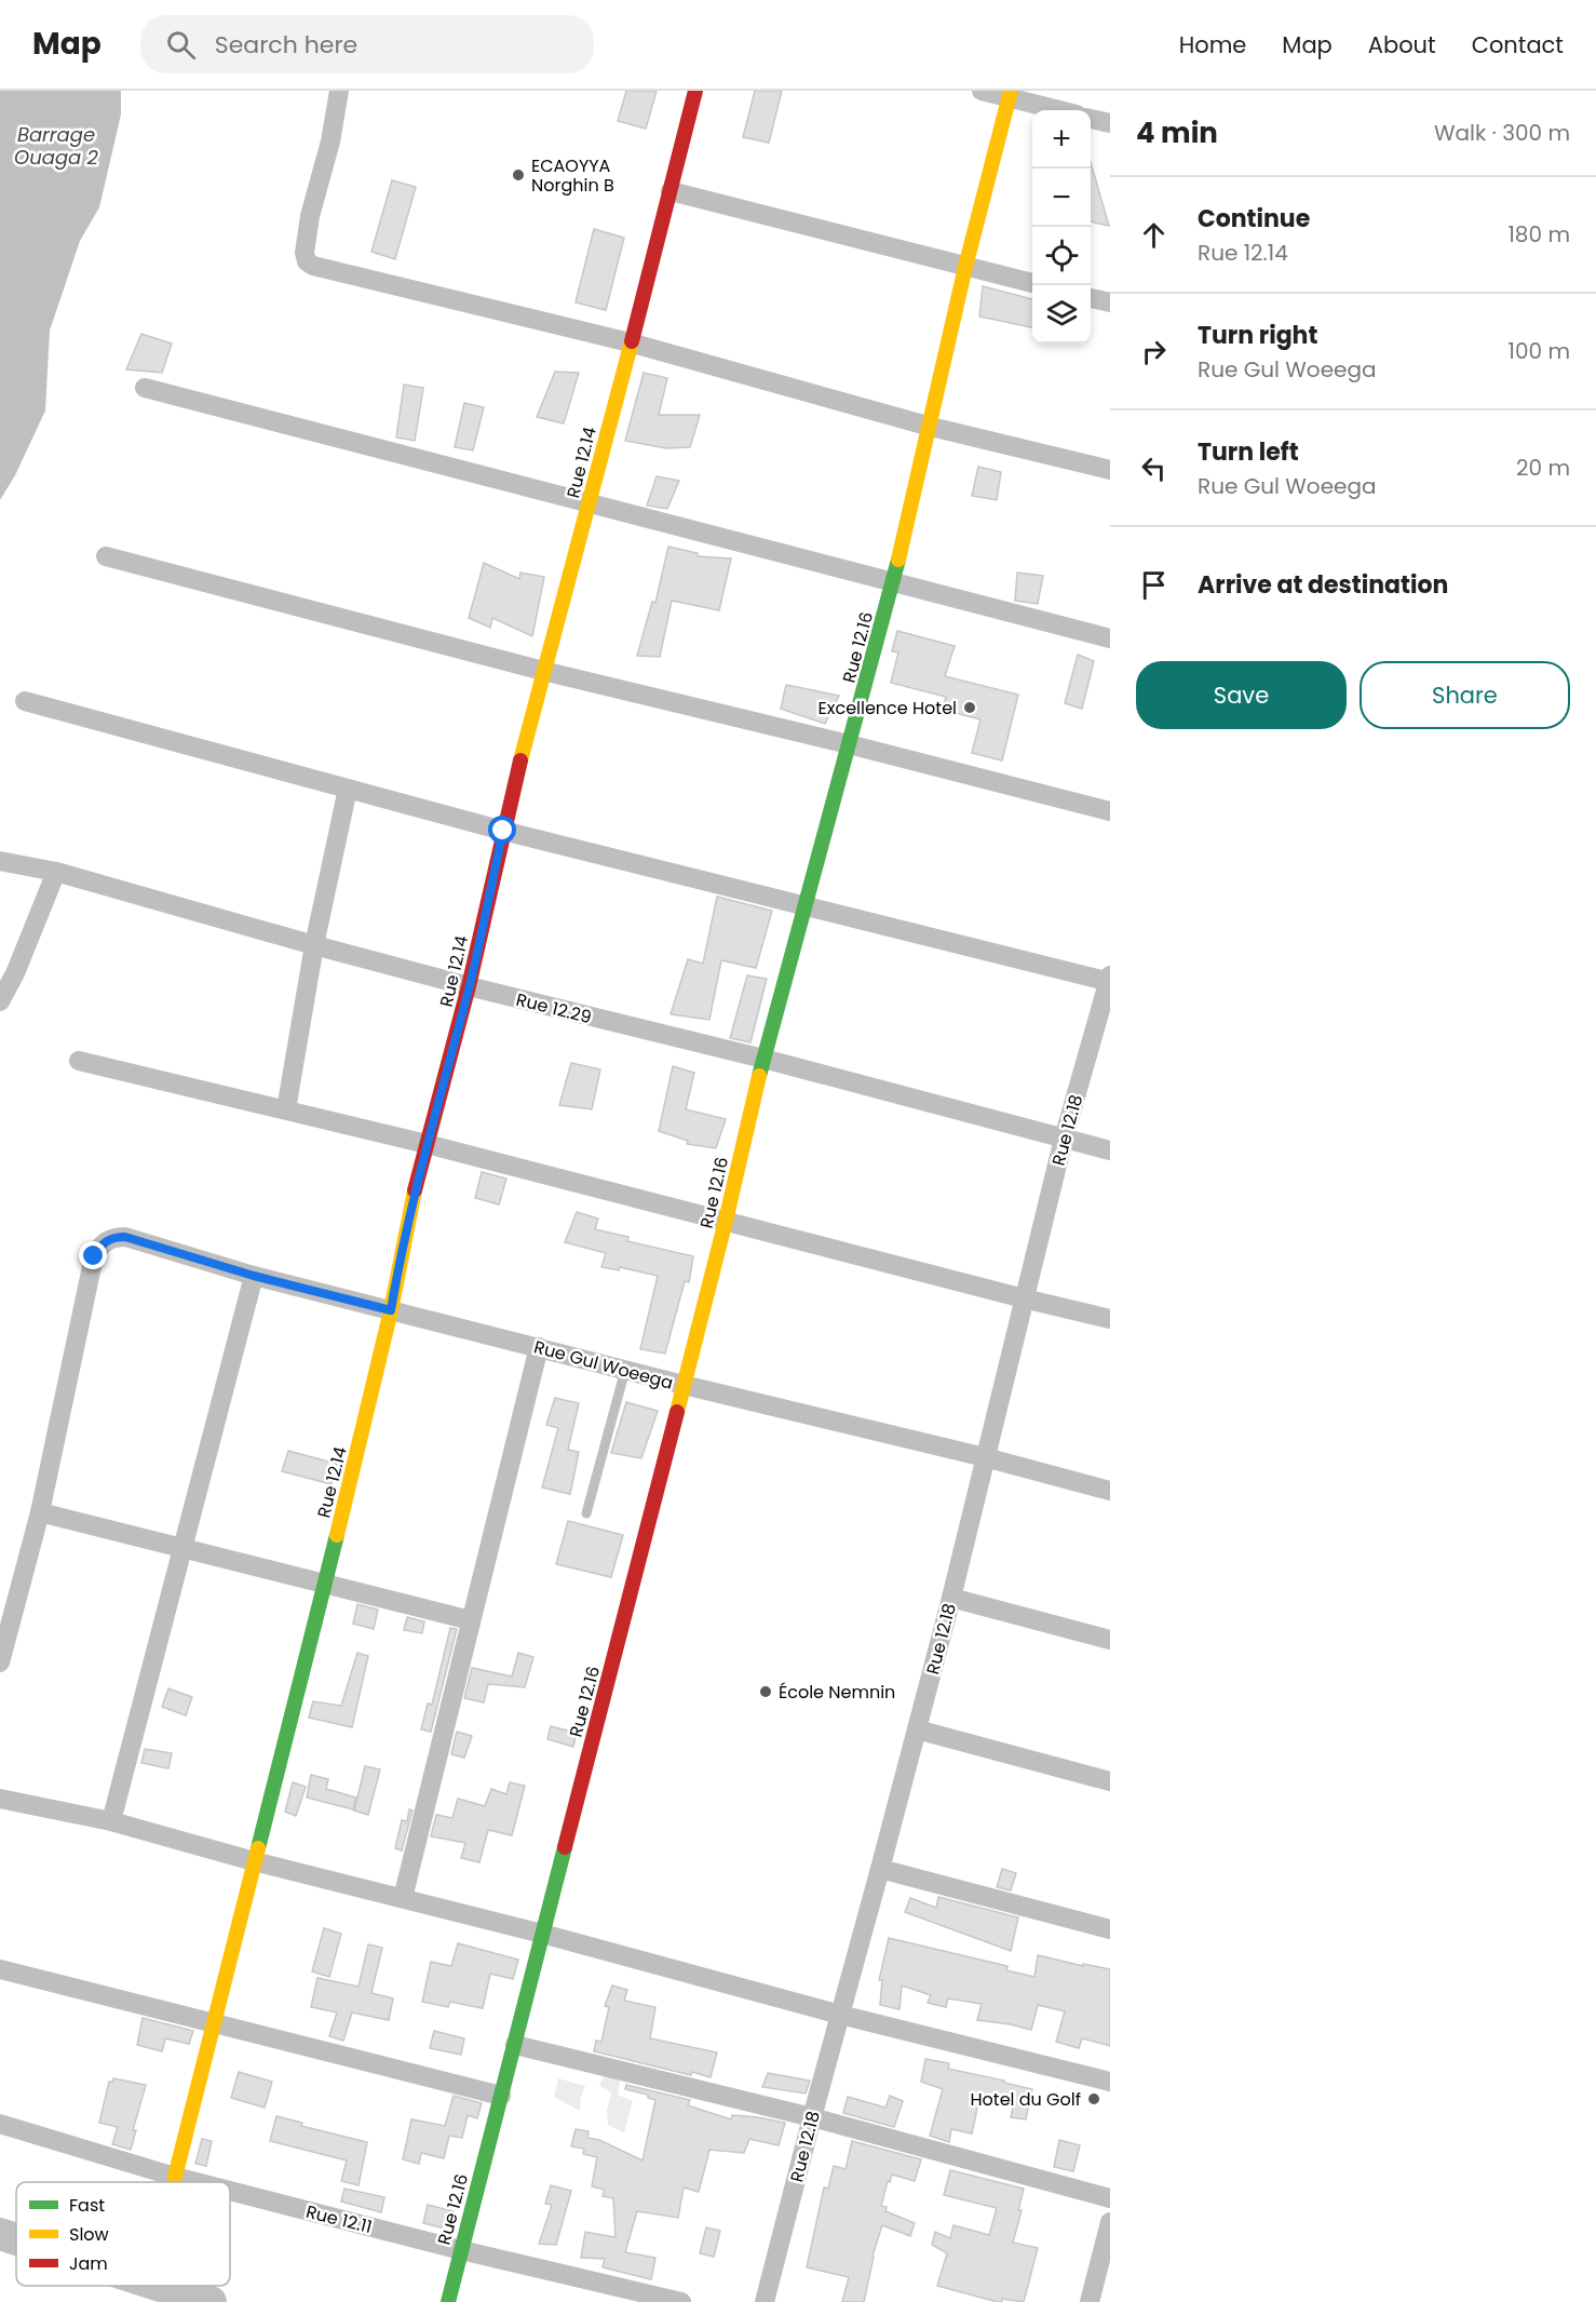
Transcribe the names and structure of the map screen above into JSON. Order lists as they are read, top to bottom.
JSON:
{
  "streets": {
    "street": [
      "Rue 12.14",
      "Rue 12.16",
      "Rue 12.29",
      "Rue 12.18",
      "Rue Gul Woeega",
      "Rue 12.11"
    ]
  },
  "crossings": [
    ["Rue 12.14", "Rue 12.29"],
    ["Rue 12.14", "Rue Gul Woeega"],
    ["Rue 12.14", "Rue 12.11"],
    ["Rue 12.16", "Rue 12.29"],
    ["Rue 12.16", "Rue Gul Woeega"],
    ["Rue 12.16", "Rue 12.11"],
    ["Rue 12.29", "Rue 12.18"],
    ["Rue 12.18", "Rue Gul Woeega"]
  ],
  "water": ["Barrage Ouaga 2"],
  "places": [
    "ECAOYYA Norghin B",
    "Excellence Hotel",
    "École Nemnin",
    "Hotel du Golf"
  ],
  "legend": ["Fast", "Slow", "Jam"],
  "page": {
    "header": "Map",
    "search": "Search here",
    "nav": [
      "Home",
      "Map",
      "About",
      "Contact"
    ],
    "heading": ["4 min", "Walk · 300 m"],
    "map_buttons": ["+", "−"],
    "list": [
      ["Continue", "Rue 12.14", "180 m"],
      ["Turn right", "Rue Gul Woeega", "100 m"],
      ["Turn left", "Rue Gul Woeega", "20 m"],
      "Arrive at destination"
    ],
    "buttons": ["Save", "Share"]
  }
}
